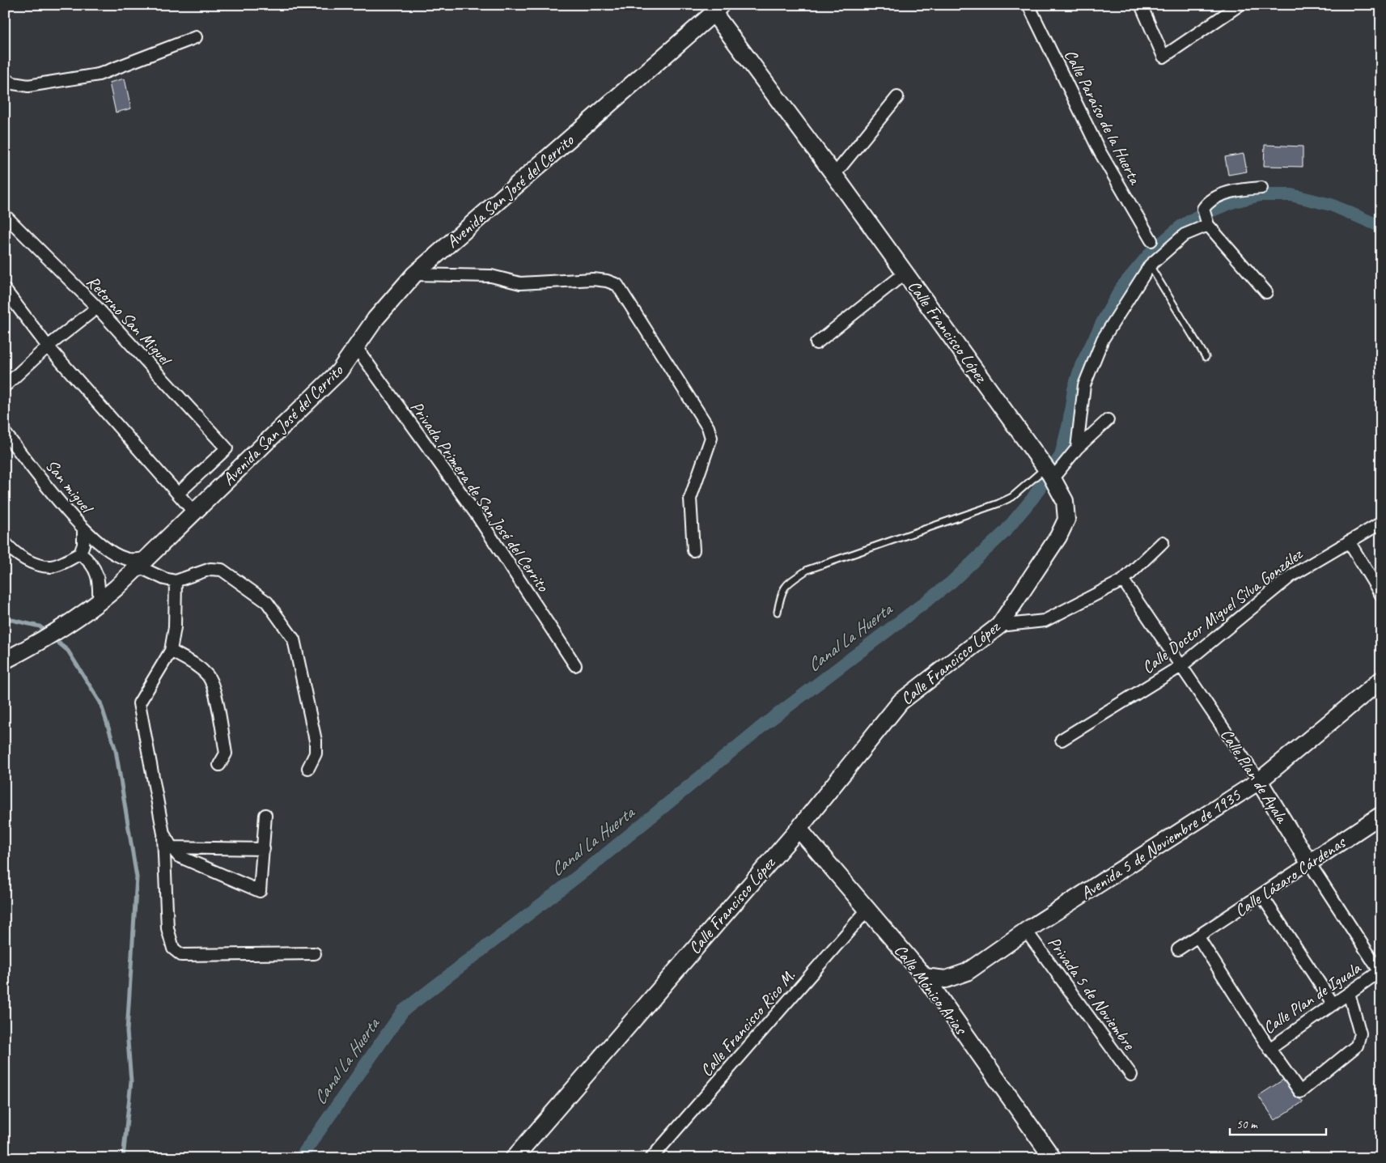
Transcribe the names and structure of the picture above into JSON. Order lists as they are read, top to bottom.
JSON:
{
  "streets": {
    "street": [
      "Calle Paraíso de la Huerta",
      "Avenida San José del Cerrito",
      "Retorno San Miguel",
      "Calle Francisco López",
      "San miguel",
      "Privada Primera de San José del Cerrito",
      "Calle Doctor Miguel Silva González",
      "Calle Plan de Ayala",
      "Avenida 5 de Noviembre de 1935",
      "Calle Lázaro Cárdenas",
      "Calle Mónico Arias",
      "Privada 5 de Noviembre",
      "Calle Plan de Iguala",
      "Calle Francisco Rico M."
    ]
  },
  "crossings": [
    ["Avenida San José del Cerrito", "Calle Francisco López"],
    ["Avenida San José del Cerrito", "Privada Primera de San José del Cerrito"],
    ["Calle Francisco López", "Calle Mónico Arias"],
    ["Calle Doctor Miguel Silva González", "Calle Plan de Ayala"],
    ["Calle Plan de Ayala", "Avenida 5 de Noviembre de 1935"],
    ["Calle Plan de Ayala", "Calle Lázaro Cárdenas"],
    ["Calle Plan de Ayala", "Calle Plan de Iguala"],
    ["Avenida 5 de Noviembre de 1935", "Calle Mónico Arias"],
    ["Avenida 5 de Noviembre de 1935", "Privada 5 de Noviembre"],
    ["Calle Lázaro Cárdenas", "Calle Plan de Iguala"],
    ["Calle Mónico Arias", "Calle Francisco Rico M."]
  ],
  "water": ["Canal La Huerta"],
  "scale_bar": "50 m"
}
